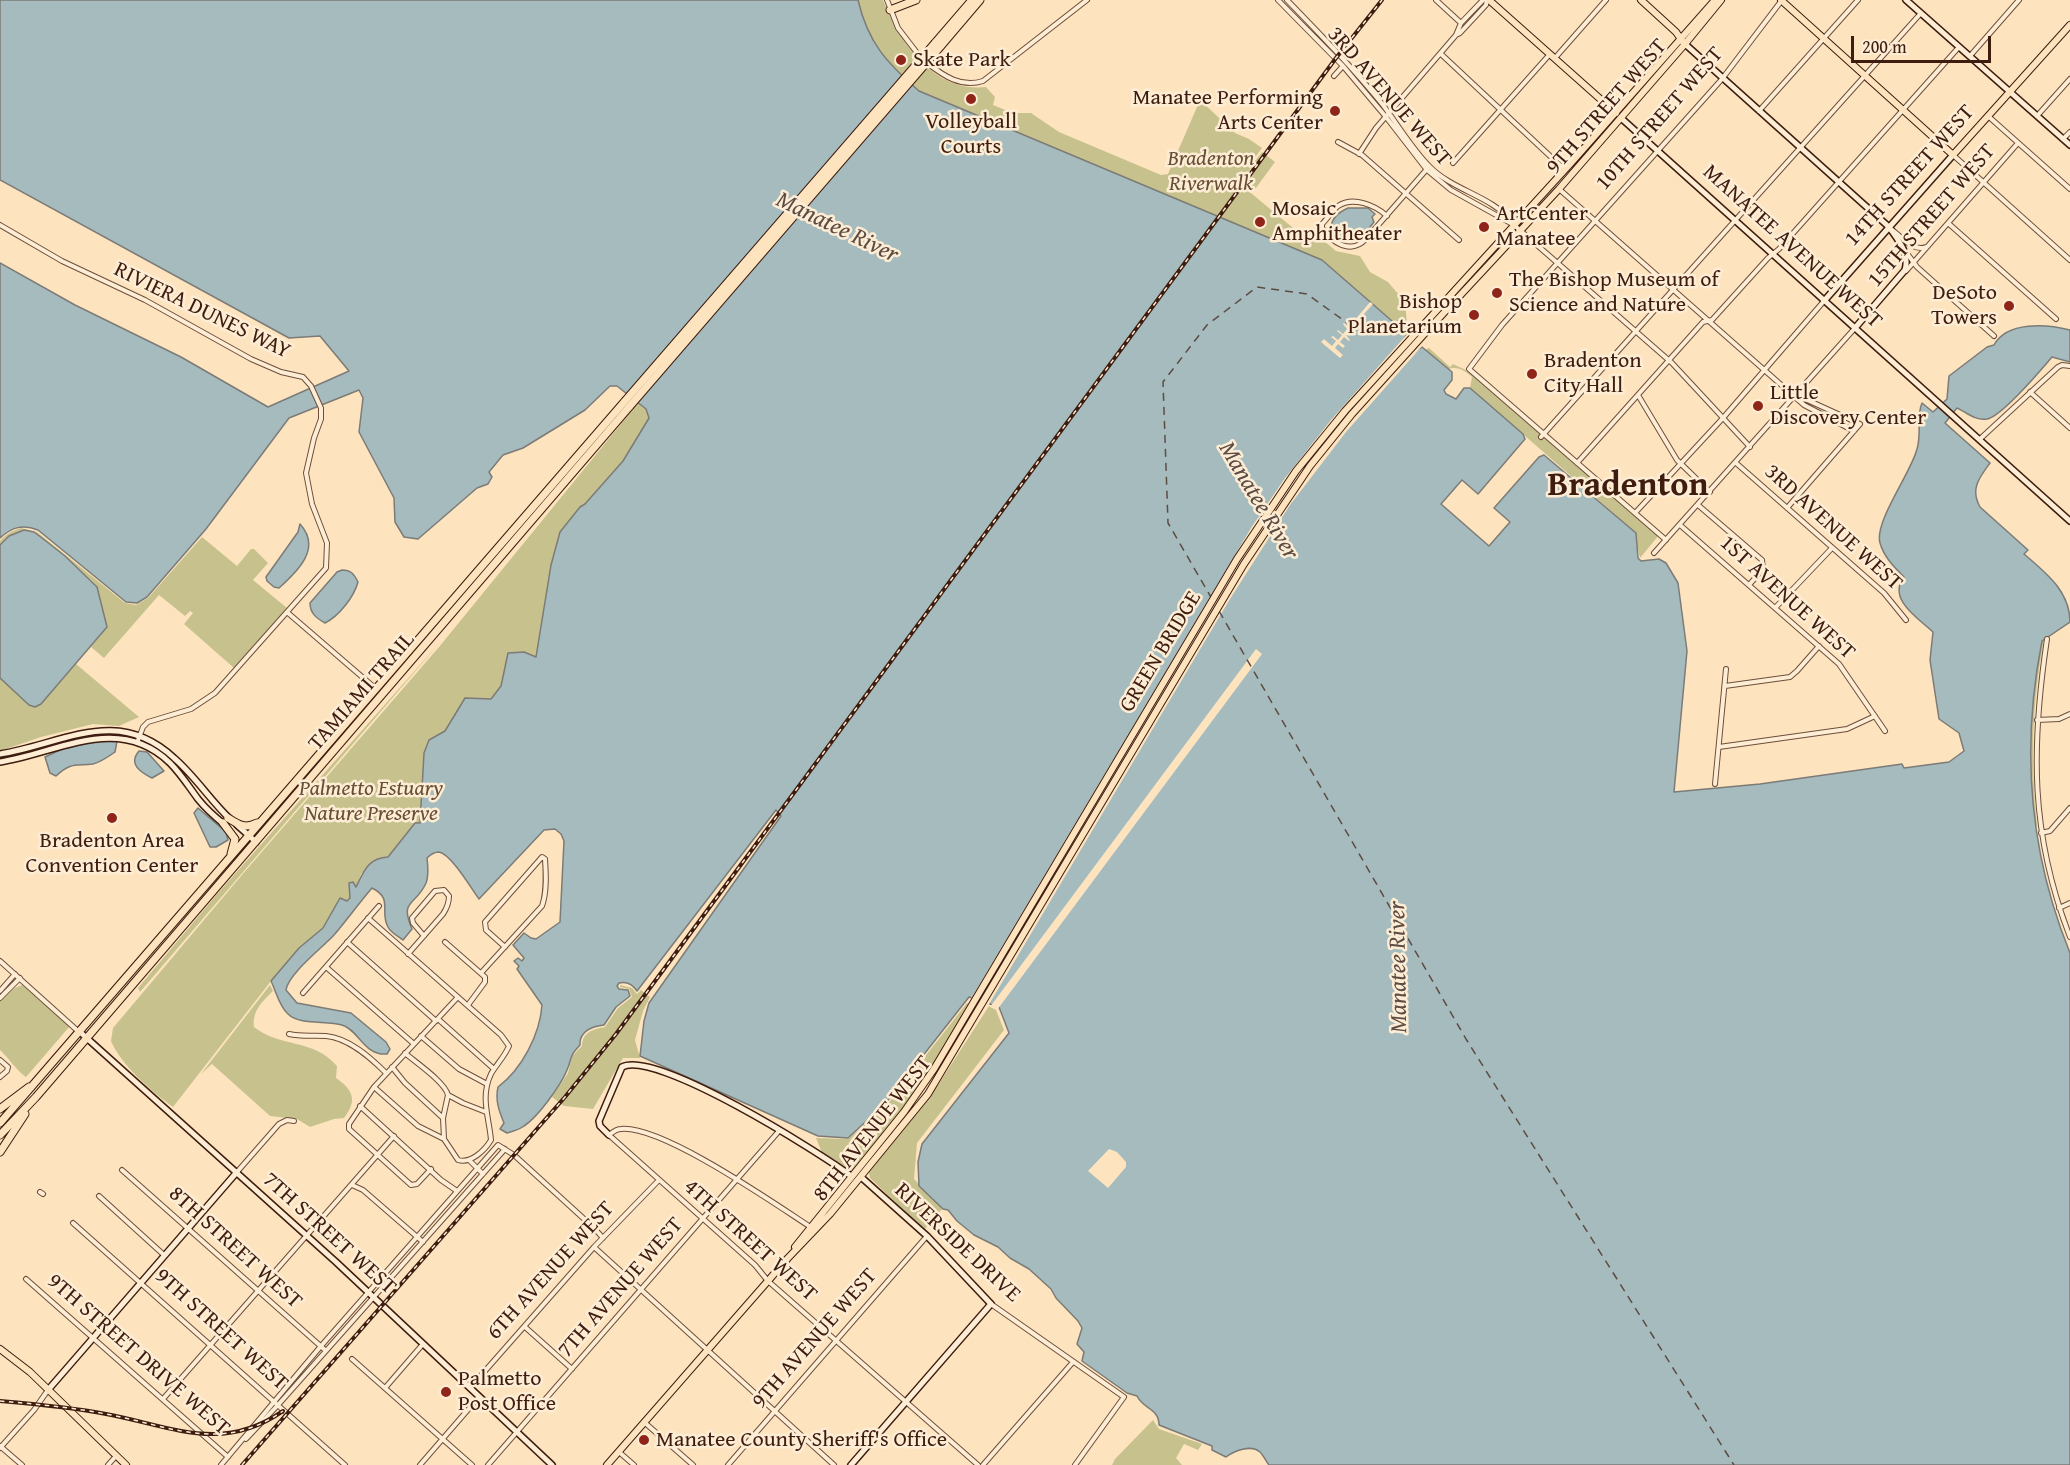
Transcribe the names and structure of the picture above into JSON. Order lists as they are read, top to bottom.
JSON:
{
  "streets": {
    "highway": ["TAMIAMI TRAIL"],
    "main road": [
      "9TH STREET WEST",
      "14TH STREET WEST",
      "MANATEE AVENUE WEST",
      "GREEN BRIDGE",
      "8TH AVENUE WEST"
    ],
    "street": [
      "3RD AVENUE WEST",
      "10TH STREET WEST",
      "15TH STREET WEST",
      "RIVIERA DUNES WAY",
      "1ST AVENUE WEST",
      "7TH STREET WEST",
      "4TH STREET WEST",
      "RIVERSIDE DRIVE",
      "8TH STREET WEST",
      "6TH AVENUE WEST",
      "7TH AVENUE WEST",
      "9TH AVENUE WEST",
      "9TH STREET DRIVE WEST"
    ]
  },
  "crossings": [
    ["3RD AVENUE WEST", "9TH STREET WEST"],
    ["3RD AVENUE WEST", "10TH STREET WEST"],
    ["3RD AVENUE WEST", "14TH STREET WEST"],
    ["3RD AVENUE WEST", "15TH STREET WEST"],
    ["9TH STREET WEST", "MANATEE AVENUE WEST"],
    ["9TH STREET WEST", "GREEN BRIDGE"],
    ["10TH STREET WEST", "MANATEE AVENUE WEST"],
    ["14TH STREET WEST", "MANATEE AVENUE WEST"],
    ["15TH STREET WEST", "MANATEE AVENUE WEST"],
    ["15TH STREET WEST", "1ST AVENUE WEST"],
    ["GREEN BRIDGE", "8TH AVENUE WEST"],
    ["TAMIAMI TRAIL", "7TH STREET WEST"],
    ["8TH AVENUE WEST", "4TH STREET WEST"],
    ["8TH AVENUE WEST", "RIVERSIDE DRIVE"],
    ["7TH STREET WEST", "6TH AVENUE WEST"],
    ["7TH STREET WEST", "7TH AVENUE WEST"],
    ["4TH STREET WEST", "6TH AVENUE WEST"],
    ["4TH STREET WEST", "7TH AVENUE WEST"],
    ["4TH STREET WEST", "9TH AVENUE WEST"],
    ["RIVERSIDE DRIVE", "9TH AVENUE WEST"]
  ],
  "districts": ["Bradenton"],
  "water": ["Manatee River"],
  "parks": ["Bradenton Riverwalk", "Palmetto Estuary Nature Preserve"],
  "places": [
    "Skate Park",
    "Volleyball Courts",
    "Manatee Performing Arts Center",
    "Mosaic Amphitheater",
    "ArtCenter Manatee",
    "The Bishop Museum of Science and Nature",
    "DeSoto Towers",
    "Bishop Planetarium",
    "Bradenton City Hall",
    "Little Discovery Center",
    "Bradenton Area Convention Center",
    "Palmetto Post Office",
    "Manatee County Sheriff's Office"
  ],
  "scale_bar": "200 m"
}
